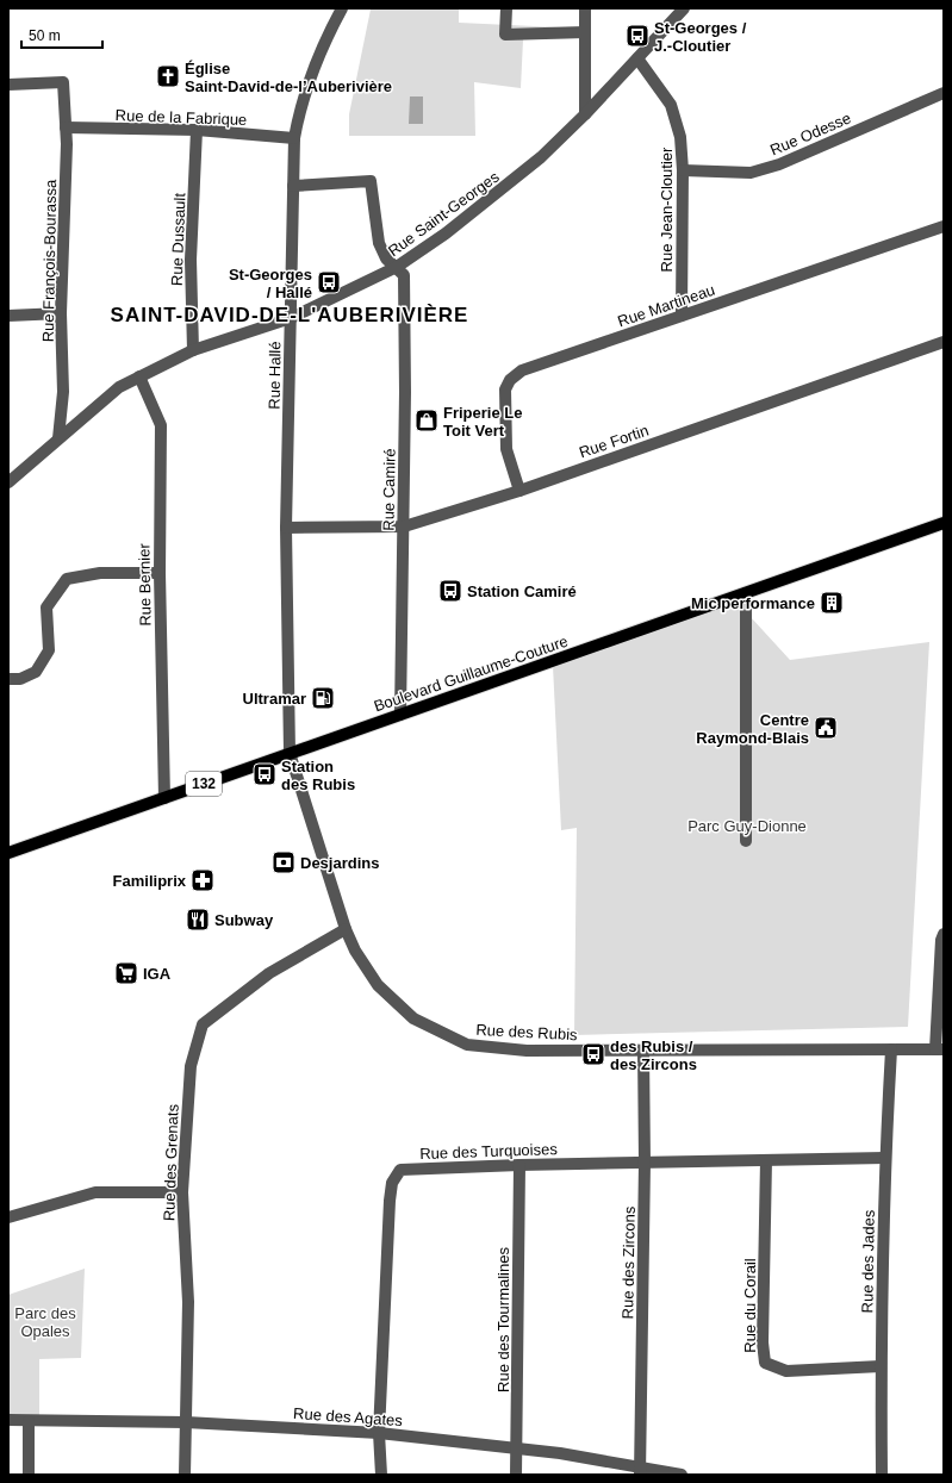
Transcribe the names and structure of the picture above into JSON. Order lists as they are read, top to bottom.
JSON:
{
  "streets": {
    "main road": ["Boulevard Guillaume-Couture", "132"],
    "street": [
      "Rue de la Fabrique",
      "Rue Odesse",
      "Rue Jean-Cloutier",
      "Rue Saint-Georges",
      "Rue Dussault",
      "Rue François-Bourassa",
      "Rue Martineau",
      "Rue Hallé",
      "Rue Fortin",
      "Rue Camiré",
      "Rue Bernier",
      "Rue des Rubis",
      "Rue des Turquoises",
      "Rue des Grenats",
      "Rue des Jades",
      "Rue des Zircons",
      "Rue du Corail",
      "Rue des Tourmalines",
      "Rue des Agates"
    ]
  },
  "crossings": [
    ["Rue de la Fabrique", "Rue Dussault"],
    ["Rue de la Fabrique", "Rue François-Bourassa"],
    ["Rue de la Fabrique", "Rue Hallé"],
    ["Rue Odesse", "Rue Jean-Cloutier"],
    ["Rue Jean-Cloutier", "Rue Saint-Georges"],
    ["Rue Jean-Cloutier", "Rue Martineau"],
    ["Rue Saint-Georges", "Rue Dussault"],
    ["Rue Saint-Georges", "Rue François-Bourassa"],
    ["Rue Saint-Georges", "Rue Hallé"],
    ["Rue Saint-Georges", "Rue Camiré"],
    ["Rue Saint-Georges", "Rue Bernier"],
    ["Rue Martineau", "Rue Fortin"],
    ["Rue Hallé", "Rue Fortin"],
    ["Rue Hallé", "Boulevard Guillaume-Couture"],
    ["Rue Hallé", "Rue des Rubis"],
    ["Rue Fortin", "Rue Camiré"],
    ["Rue Camiré", "Boulevard Guillaume-Couture"],
    ["Rue Bernier", "Boulevard Guillaume-Couture"],
    ["Boulevard Guillaume-Couture", "Rue des Rubis"],
    ["Rue des Rubis", "Rue des Grenats"],
    ["Rue des Rubis", "Rue des Jades"],
    ["Rue des Rubis", "Rue des Zircons"],
    ["Rue des Turquoises", "Rue des Jades"],
    ["Rue des Turquoises", "Rue des Zircons"],
    ["Rue des Turquoises", "Rue du Corail"],
    ["Rue des Turquoises", "Rue des Tourmalines"],
    ["Rue des Turquoises", "Rue des Agates"],
    ["Rue des Grenats", "Rue des Agates"],
    ["Rue des Jades", "Rue du Corail"],
    ["Rue des Zircons", "Rue des Agates"],
    ["Rue des Tourmalines", "Rue des Agates"]
  ],
  "districts": ["SAINT-DAVID-DE-L'AUBERIVIÈRE"],
  "parks": ["Parc Guy-Dionne", "Parc des Opales"],
  "places": {
    "bus stop": [
      "St-Georges / J.-Cloutier",
      "St-Georges / Hallé",
      "Station Camiré",
      "Station des Rubis",
      "des Rubis / des Zircons"
    ],
    "church": ["Église Saint-David-de-l’Auberivière"],
    "shop": ["Friperie Le Toit Vert"],
    "building": ["Mic performance"],
    "fuel station": ["Ultramar"],
    "public building": ["Centre Raymond-Blais"],
    "bank": ["Desjardins"],
    "pharmacy": ["Familiprix"],
    "restaurant": ["Subway"],
    "supermarket": ["IGA"]
  },
  "scale_bar": "50 m"
}
